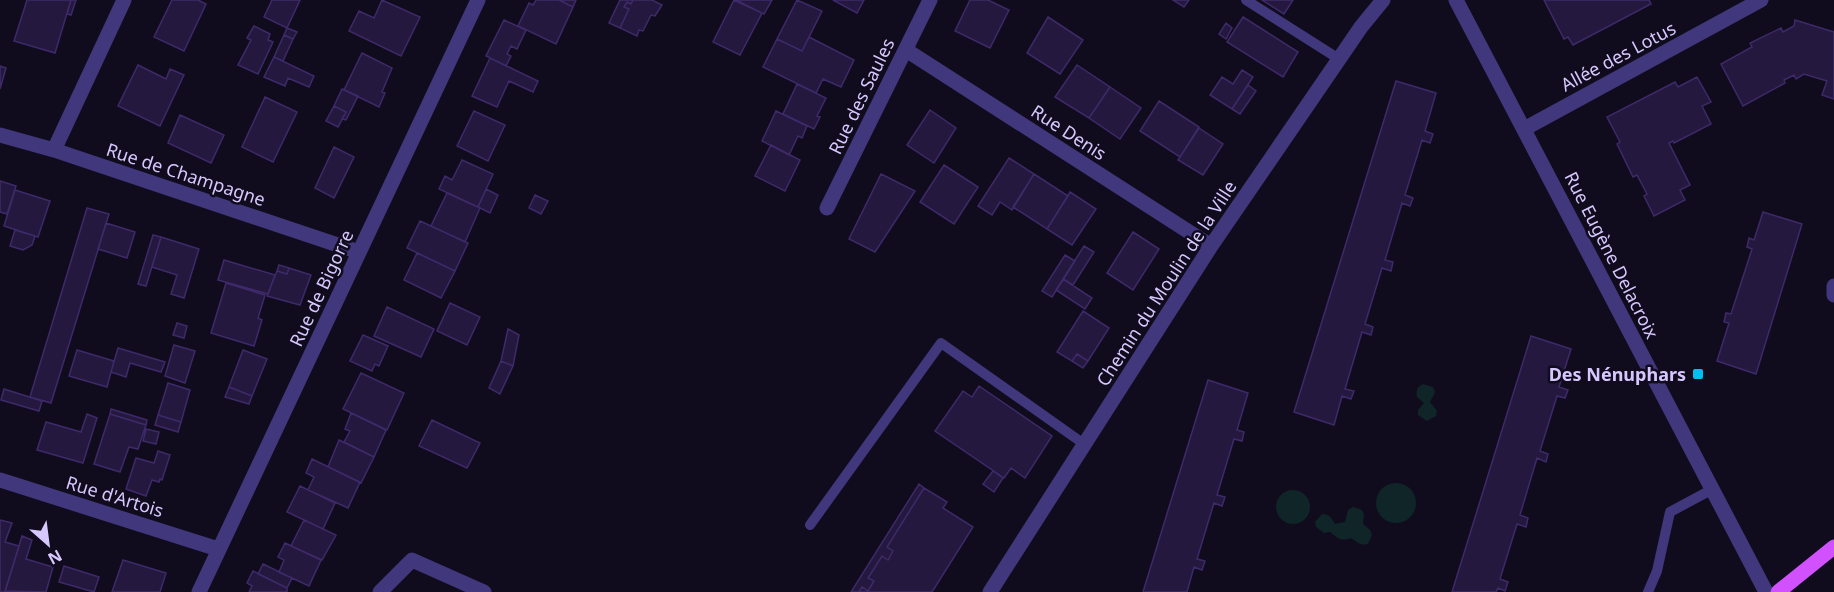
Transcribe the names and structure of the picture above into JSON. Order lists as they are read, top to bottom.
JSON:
{
  "streets": {
    "street": [
      "Allée des Lotus",
      "Rue des Saules",
      "Rue Denis",
      "Rue de Champagne",
      "Rue Eugène Delacroix",
      "Chemin du Moulin de la Ville",
      "Rue de Bigorre",
      "Rue d'Artois"
    ]
  },
  "crossings": [
    ["Allée des Lotus", "Rue Eugène Delacroix"],
    ["Rue des Saules", "Rue Denis"],
    ["Rue Denis", "Chemin du Moulin de la Ville"],
    ["Rue de Champagne", "Rue de Bigorre"],
    ["Rue de Bigorre", "Rue d'Artois"]
  ],
  "places": {
    "transit": ["Des Nénuphars"]
  },
  "north": "bottom right"
}
